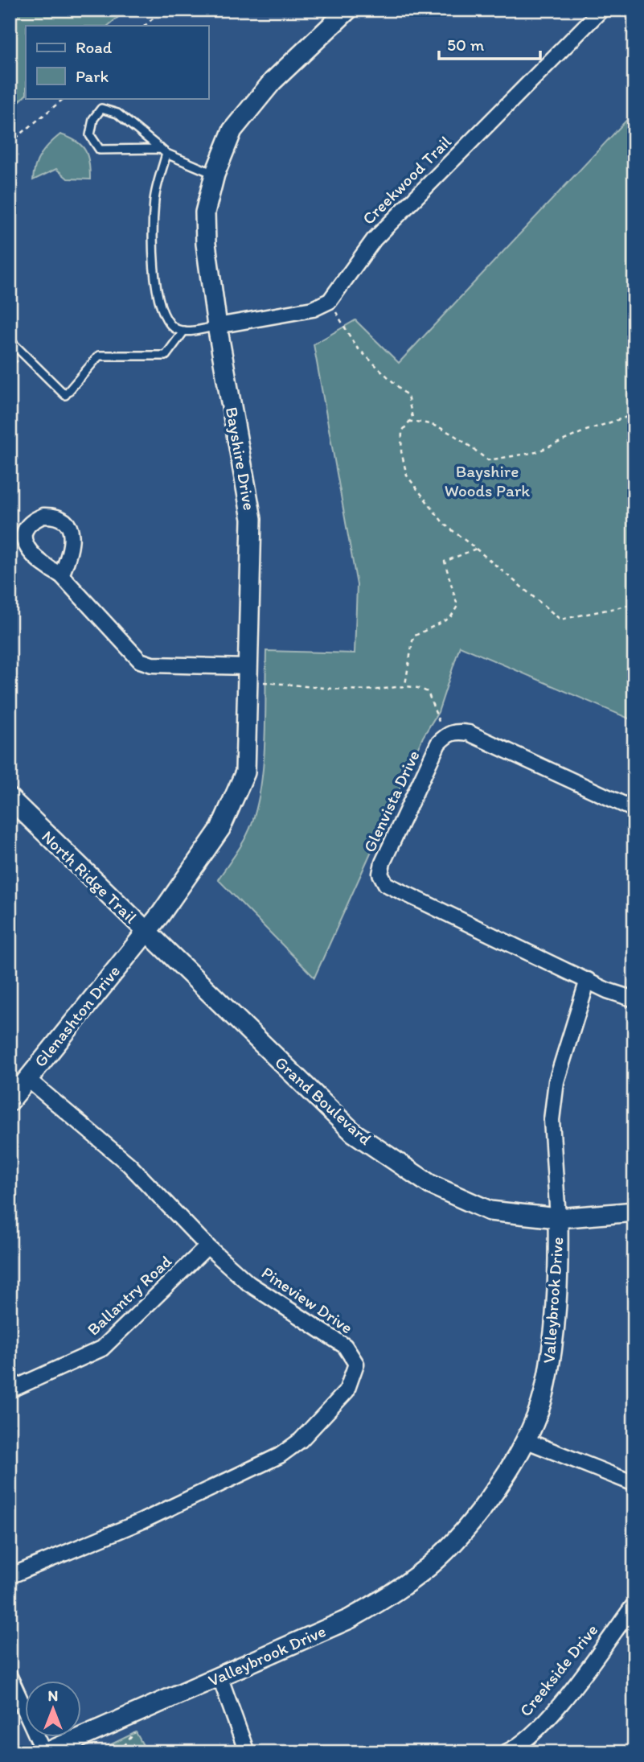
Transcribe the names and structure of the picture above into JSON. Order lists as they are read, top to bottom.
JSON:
{
  "streets": {
    "street": [
      "Creekwood Trail",
      "Bayshire Drive",
      "Glenvista Drive",
      "North Ridge Trail",
      "Glenashton Drive",
      "Grand Boulevard",
      "Ballantry Road",
      "Pineview Drive",
      "Valleybrook Drive",
      "Creekside Drive"
    ]
  },
  "crossings": [
    ["Creekwood Trail", "Bayshire Drive"],
    ["Bayshire Drive", "North Ridge Trail"],
    ["Bayshire Drive", "Glenashton Drive"],
    ["Bayshire Drive", "Grand Boulevard"],
    ["Glenvista Drive", "Valleybrook Drive"],
    ["North Ridge Trail", "Glenashton Drive"],
    ["North Ridge Trail", "Grand Boulevard"],
    ["Glenashton Drive", "Grand Boulevard"],
    ["Glenashton Drive", "Pineview Drive"],
    ["Grand Boulevard", "Valleybrook Drive"],
    ["Ballantry Road", "Pineview Drive"]
  ],
  "parks": ["Bayshire Woods Park"],
  "legend": ["Road", "Park"],
  "scale_bar": "50 m",
  "north": "top"
}
